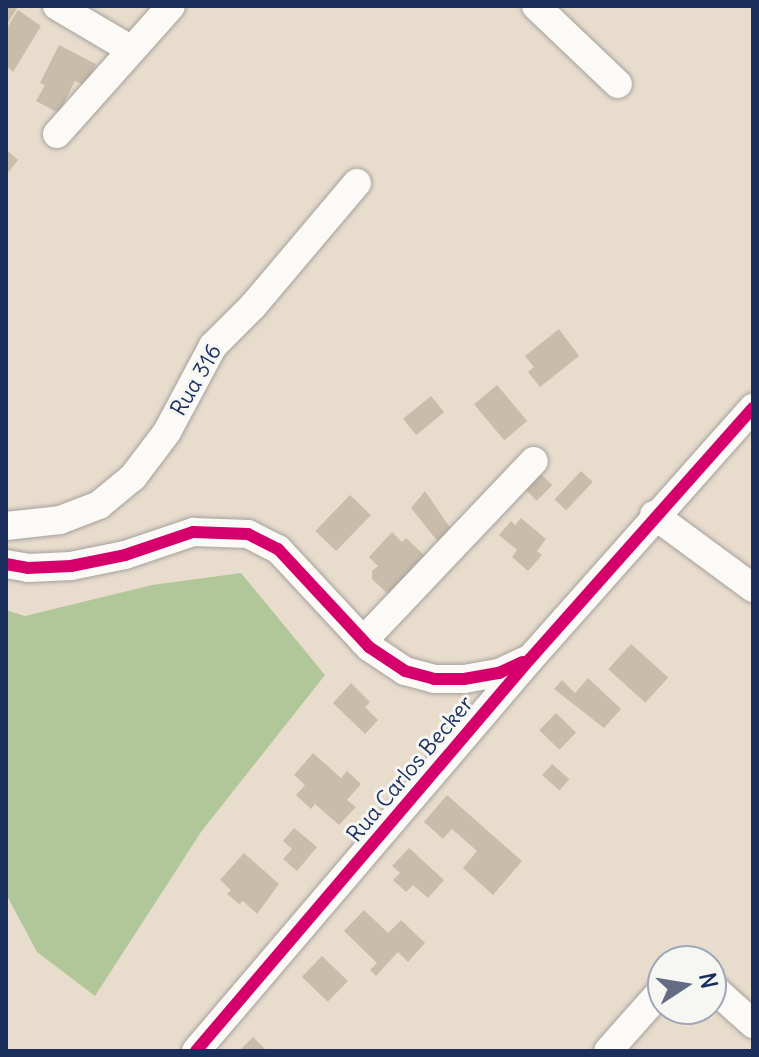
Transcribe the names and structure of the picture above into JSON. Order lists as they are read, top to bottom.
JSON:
{
  "streets": {
    "street": ["Rua 316", "Rua Carlos Becker"]
  },
  "north": "right"
}
